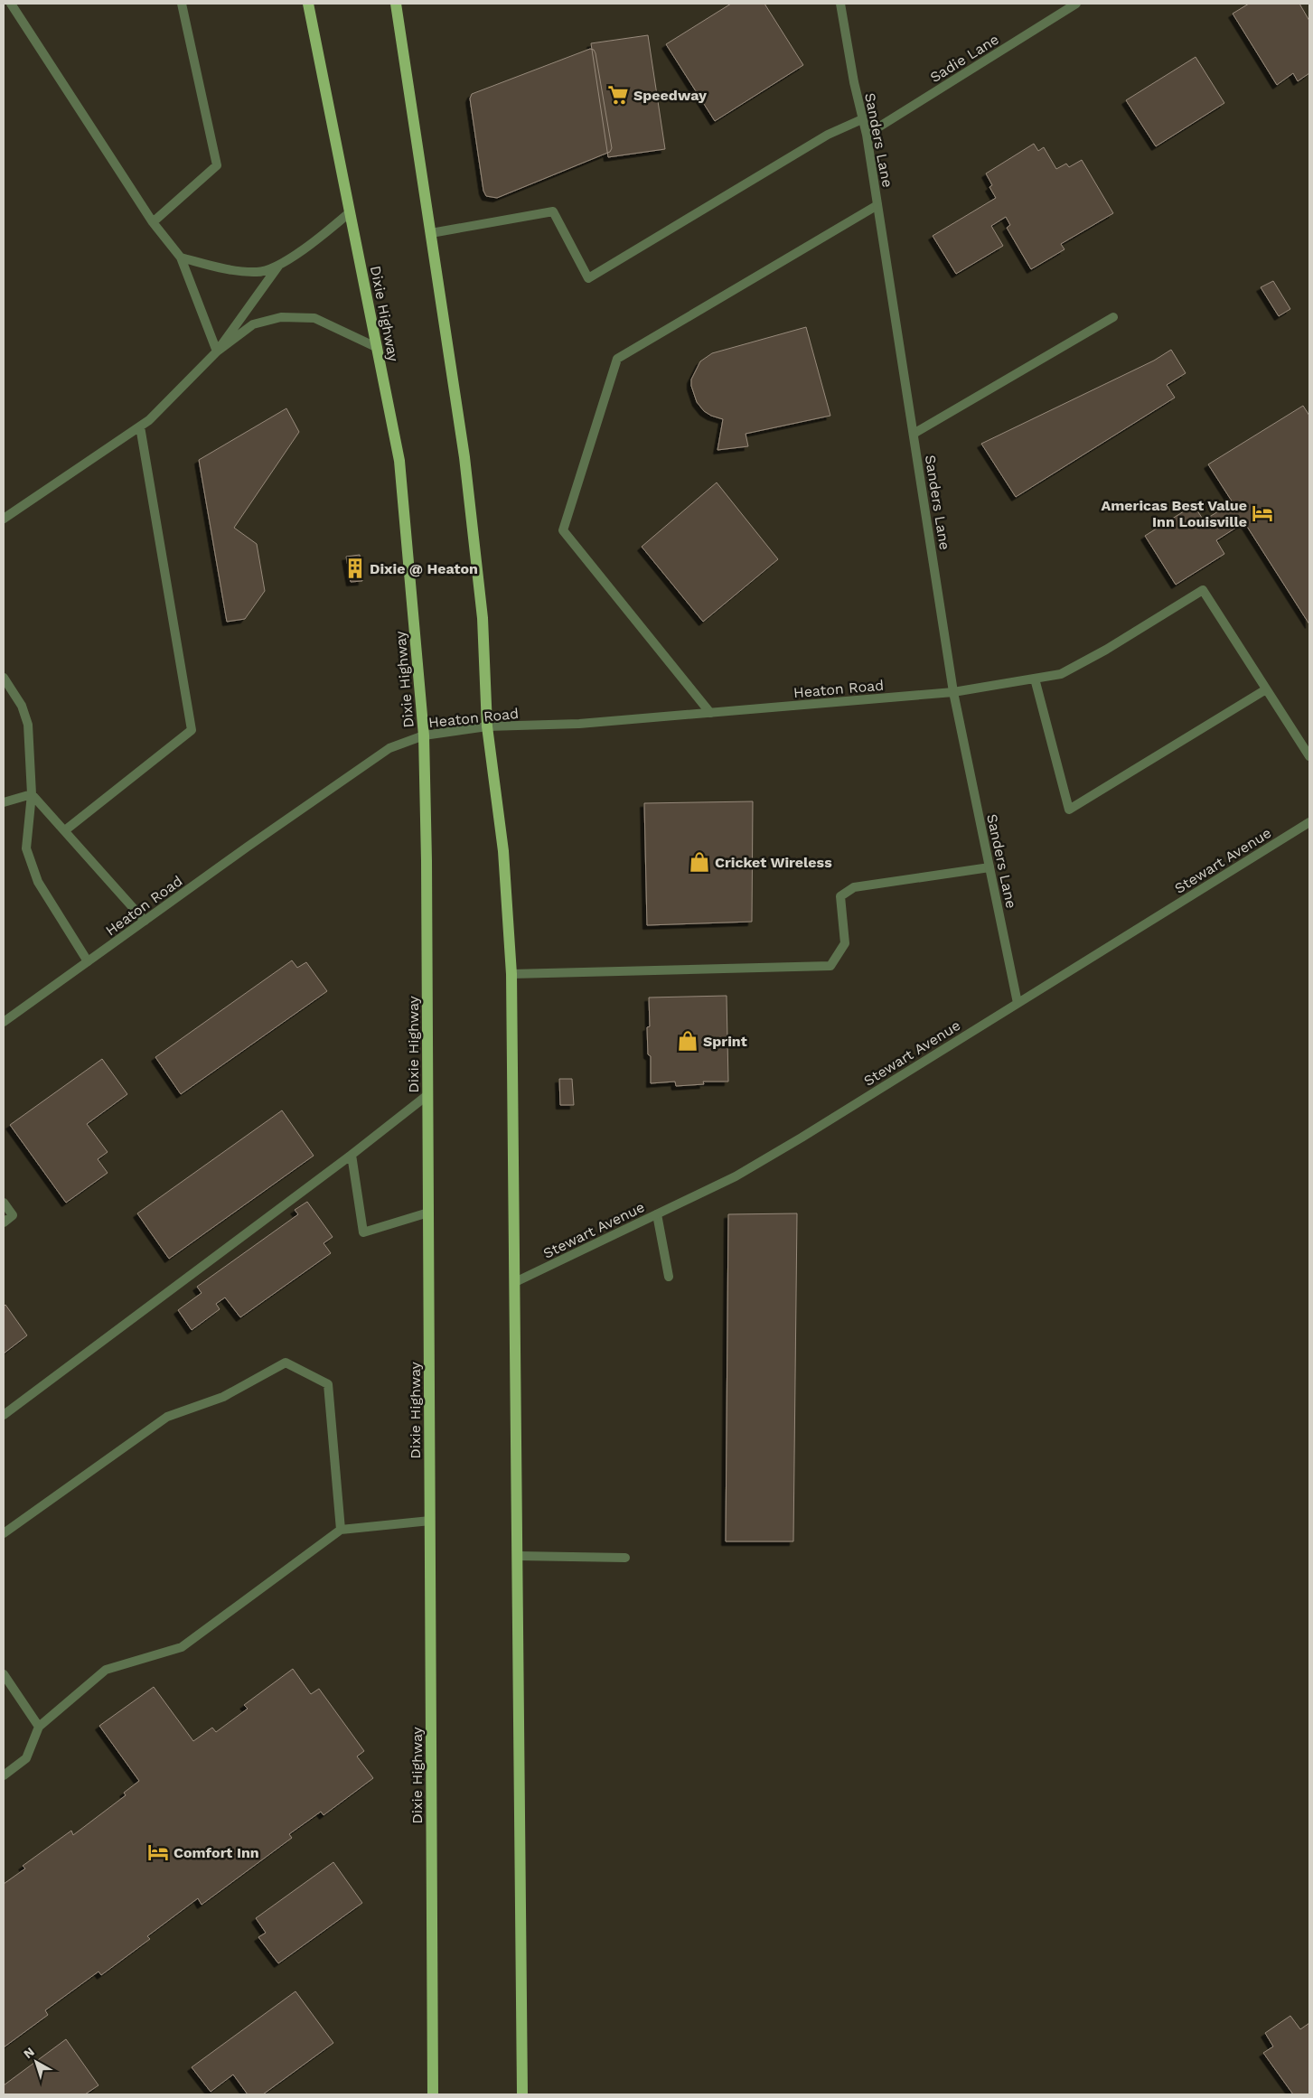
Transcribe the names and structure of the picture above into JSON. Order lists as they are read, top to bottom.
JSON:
{
  "streets": {
    "main road": ["Dixie Highway"],
    "street": [
      "Sadie Lane",
      "Sanders Lane",
      "Heaton Road",
      "Stewart Avenue"
    ]
  },
  "crossings": [
    ["Sadie Lane", "Sanders Lane"],
    ["Sanders Lane", "Heaton Road"],
    ["Sanders Lane", "Stewart Avenue"],
    ["Dixie Highway", "Heaton Road"]
  ],
  "places": {
    "supermarket": ["Speedway"],
    "hotel": ["Americas Best Value Inn Louisville", "Comfort Inn"],
    "building": ["Dixie @ Heaton"],
    "shop": ["Cricket Wireless", "Sprint"]
  },
  "north": "top left"
}
